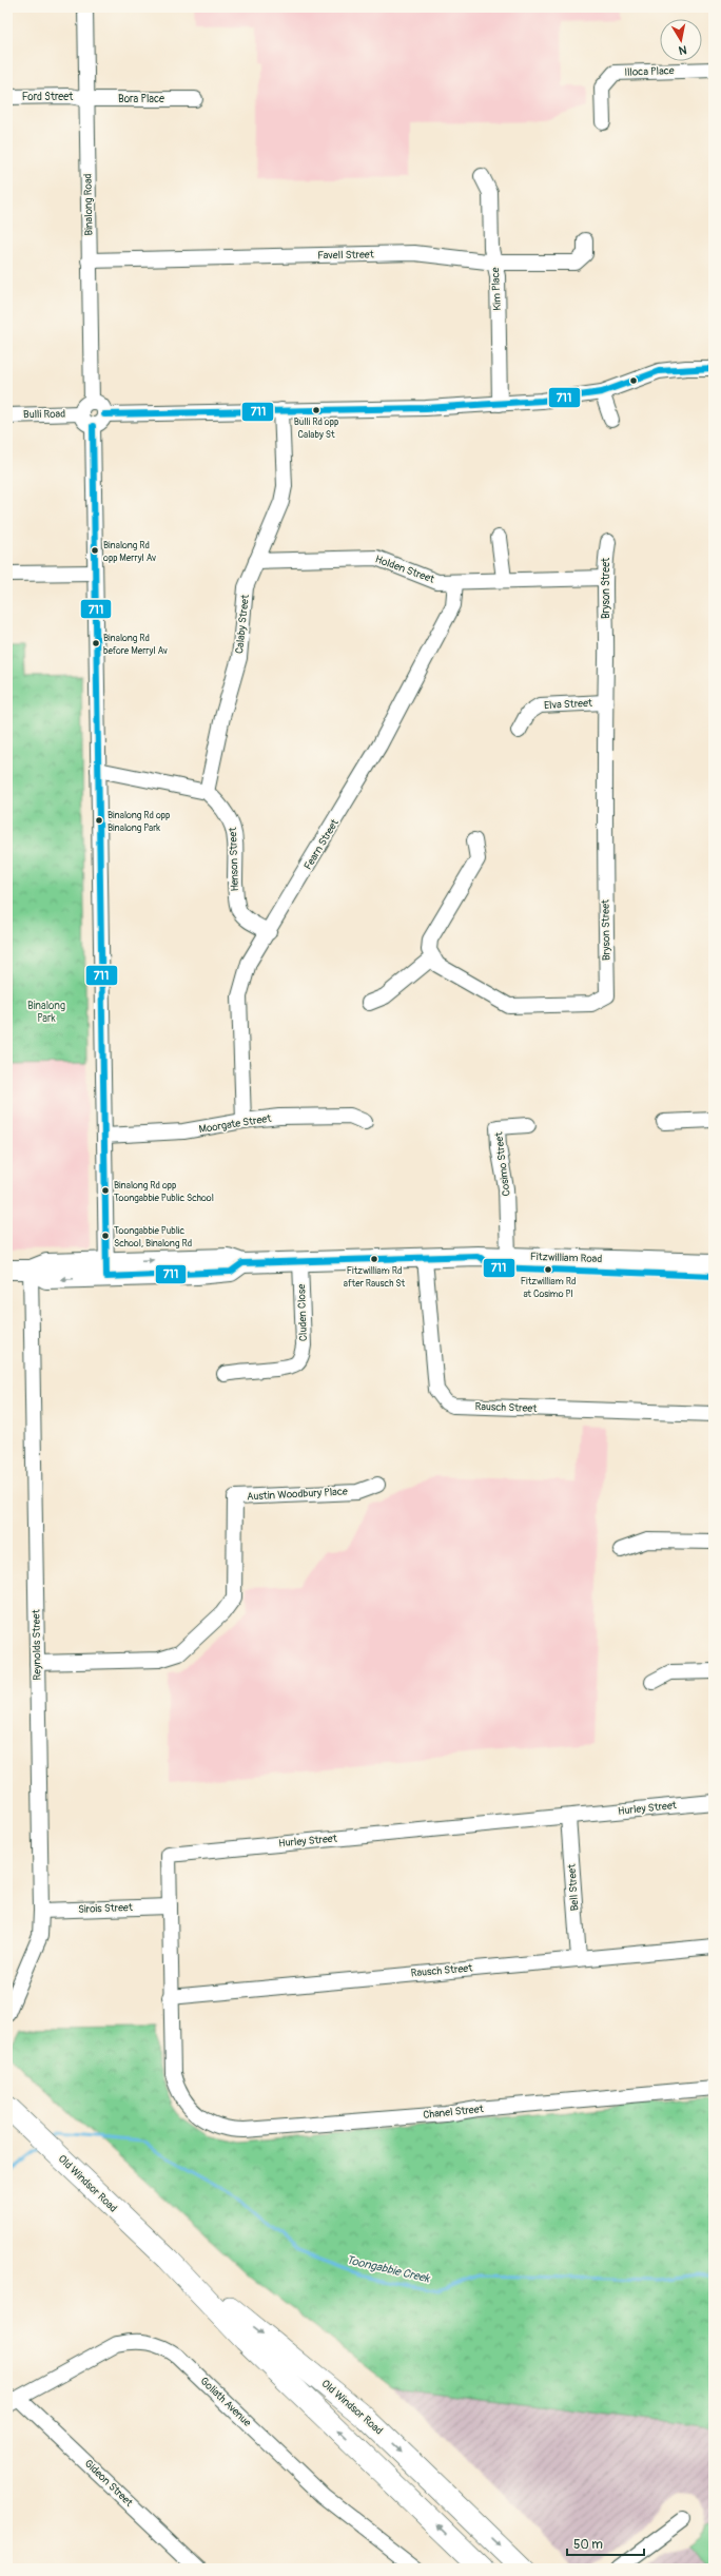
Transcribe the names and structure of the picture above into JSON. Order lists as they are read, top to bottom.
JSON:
{
  "streets": {
    "highway": ["Old Windsor Road"],
    "main road": ["Fitzwilliam Road"],
    "street": [
      "Illoca Place",
      "Ford Street",
      "Bora Place",
      "Binalong Road",
      "Favell Street",
      "Kim Place",
      "Bulli Road",
      "Holden Street",
      "Bryson Street",
      "Calaby Street",
      "Elva Street",
      "Fearn Street",
      "Henson Street",
      "Moorgate Street",
      "Cosimo Street",
      "Cluden Close",
      "Rausch Street",
      "Austin Woodbury Place",
      "Reynolds Street",
      "Hurley Street",
      "Bell Street",
      "Sirois Street",
      "Chanel Street",
      "Goliath Avenue",
      "Gideon Street"
    ]
  },
  "crossings": [
    ["Ford Street", "Bora Place"],
    ["Ford Street", "Binalong Road"],
    ["Bora Place", "Binalong Road"],
    ["Binalong Road", "Favell Street"],
    ["Binalong Road", "Bulli Road"],
    ["Favell Street", "Kim Place"],
    ["Holden Street", "Bryson Street"],
    ["Holden Street", "Calaby Street"],
    ["Holden Street", "Fearn Street"],
    ["Bryson Street", "Elva Street"],
    ["Calaby Street", "Henson Street"],
    ["Fearn Street", "Henson Street"],
    ["Fearn Street", "Moorgate Street"],
    ["Cosimo Street", "Fitzwilliam Road"],
    ["Fitzwilliam Road", "Cluden Close"],
    ["Fitzwilliam Road", "Rausch Street"],
    ["Fitzwilliam Road", "Reynolds Street"],
    ["Rausch Street", "Hurley Street"],
    ["Rausch Street", "Bell Street"],
    ["Austin Woodbury Place", "Reynolds Street"],
    ["Reynolds Street", "Sirois Street"],
    ["Hurley Street", "Bell Street"],
    ["Hurley Street", "Sirois Street"],
    ["Hurley Street", "Chanel Street"],
    ["Goliath Avenue", "Gideon Street"]
  ],
  "water": ["Toongabbie Creek"],
  "parks": ["Binalong Park"],
  "places": [
    "Bulli Rd opp Calaby St",
    "Binalong Rd opp Merryl Av",
    "Binalong Rd before Merryl Av",
    "Binalong Rd opp Binalong Park",
    "Binalong Rd opp Toongabbie Public School",
    "Toongabbie Public School, Binalong Rd",
    "Fitzwilliam Rd after Rausch St",
    "Fitzwilliam Rd at Cosimo Pl"
  ],
  "lines": ["transit line 711"],
  "scale_bar": "50 m",
  "north": "bottom"
}
